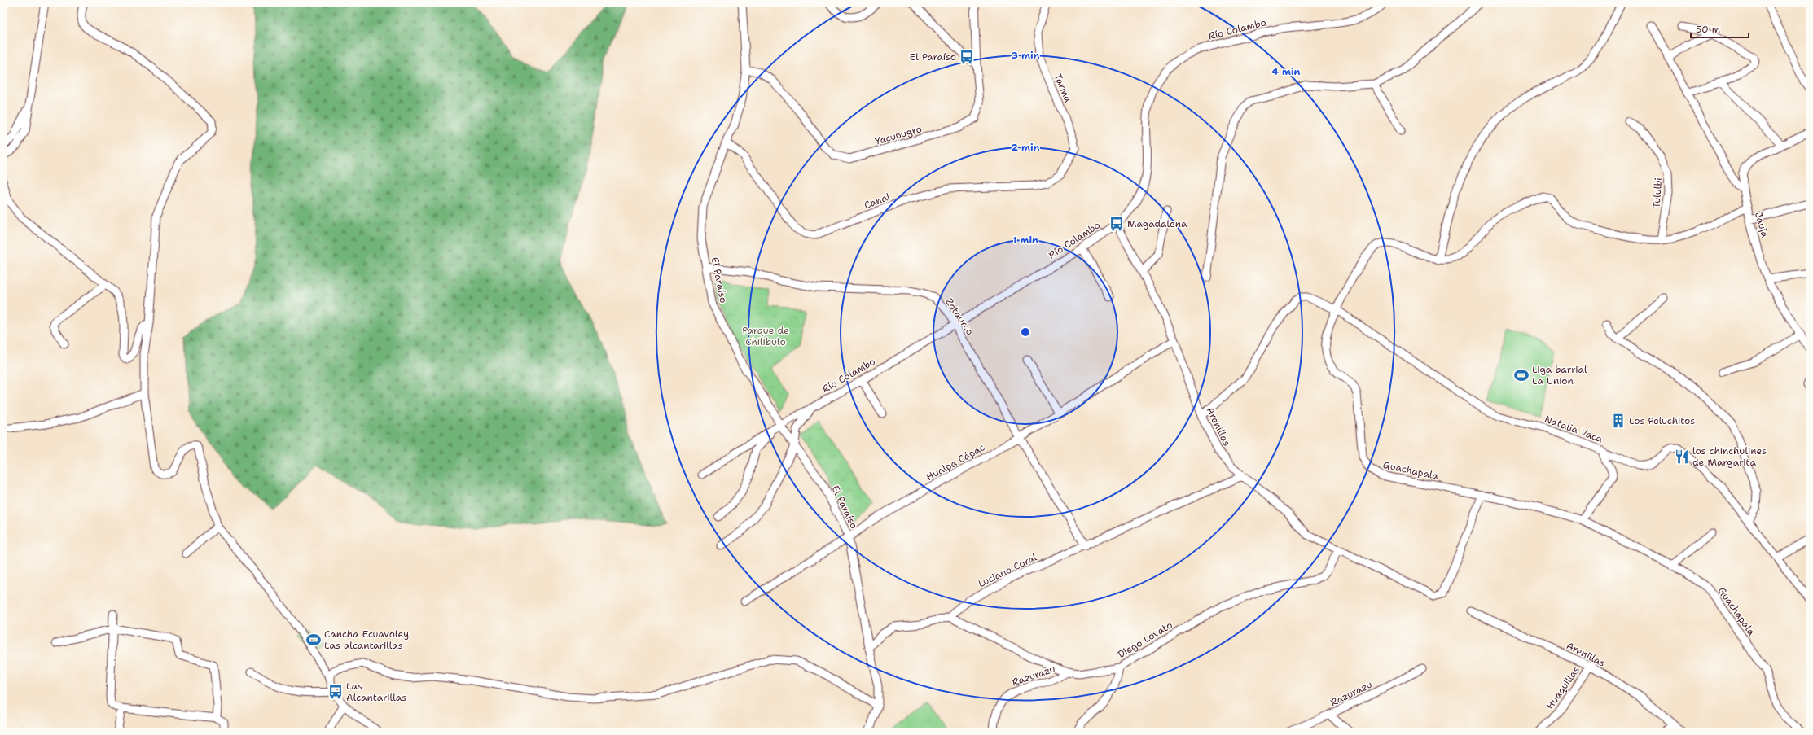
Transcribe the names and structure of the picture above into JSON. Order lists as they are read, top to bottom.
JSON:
{
  "streets": {
    "street": [
      "Río Colambo",
      "Tarma",
      "Yacupugro",
      "Tululbi",
      "Canal",
      "Jauja",
      "El Paraíso",
      "Zotaurco",
      "Arenillas",
      "Natalia Vaca",
      "Hualpa Cápac",
      "Guachapala",
      "Luciano Coral",
      "Diego Lovato",
      "Razurazu",
      "Huaquillas"
    ]
  },
  "crossings": [
    ["Río Colambo", "El Paraíso"],
    ["Río Colambo", "Zotaurco"],
    ["Río Colambo", "Arenillas"],
    ["Tarma", "Canal"],
    ["Yacupugro", "El Paraíso"],
    ["Canal", "El Paraíso"],
    ["El Paraíso", "Zotaurco"],
    ["El Paraíso", "Hualpa Cápac"],
    ["El Paraíso", "Luciano Coral"],
    ["Zotaurco", "Hualpa Cápac"],
    ["Zotaurco", "Luciano Coral"],
    ["Arenillas", "Natalia Vaca"],
    ["Arenillas", "Hualpa Cápac"],
    ["Arenillas", "Guachapala"],
    ["Arenillas", "Luciano Coral"],
    ["Arenillas", "Diego Lovato"],
    ["Arenillas", "Huaquillas"],
    ["Natalia Vaca", "Guachapala"],
    ["Luciano Coral", "Diego Lovato"],
    ["Diego Lovato", "Razurazu"]
  ],
  "parks": ["Parque de Chilibulo"],
  "places": {
    "bus stop": ["El Paraíso", "Magadalena", "Las Alcantarillas"],
    "sports": ["Liga barrial La Union", "Cancha Ecuavoley Las alcantarillas"],
    "building": ["Los Peluchitos"],
    "restaurant": ["los chinchulines de Margarita"]
  },
  "scale_bar": "50 m",
  "rings": [
    "3 min",
    "4 min",
    "2 min",
    "1 min"
  ]
}
